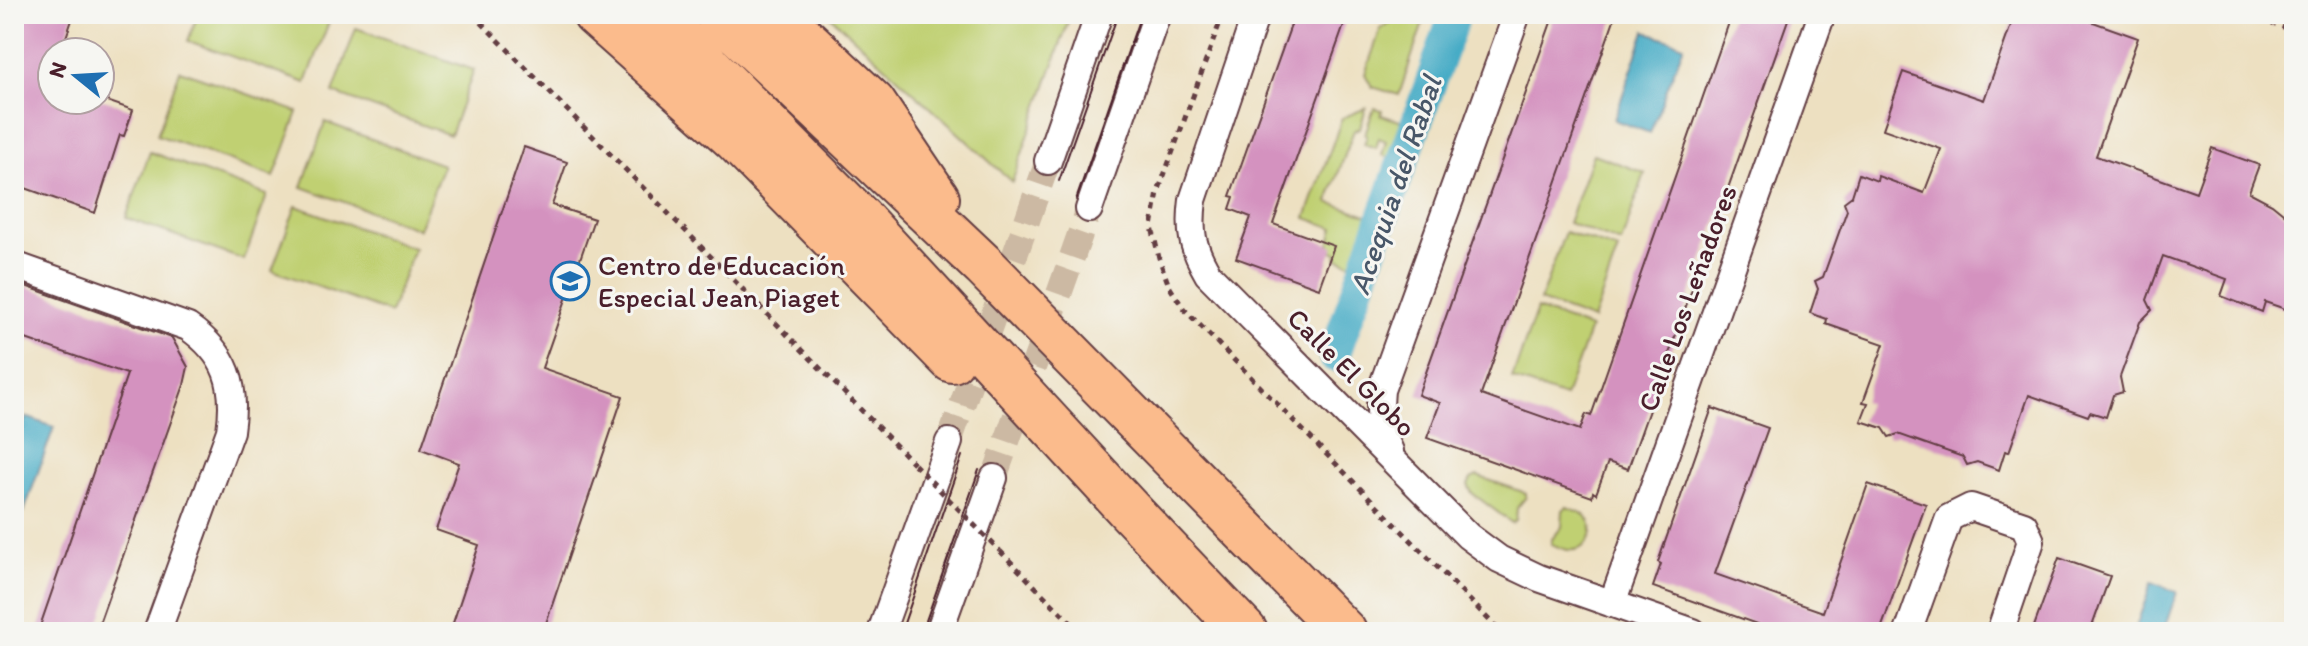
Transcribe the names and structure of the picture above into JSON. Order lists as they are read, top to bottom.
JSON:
{
  "streets": {
    "street": ["Calle Los Leñadores", "Calle El Globo"]
  },
  "crossings": [
    ["Calle Los Leñadores", "Calle El Globo"]
  ],
  "water": ["Acequia del Rabal"],
  "places": {
    "school or university": ["Centro de Educación Especial Jean Piaget"]
  },
  "north": "left"
}
